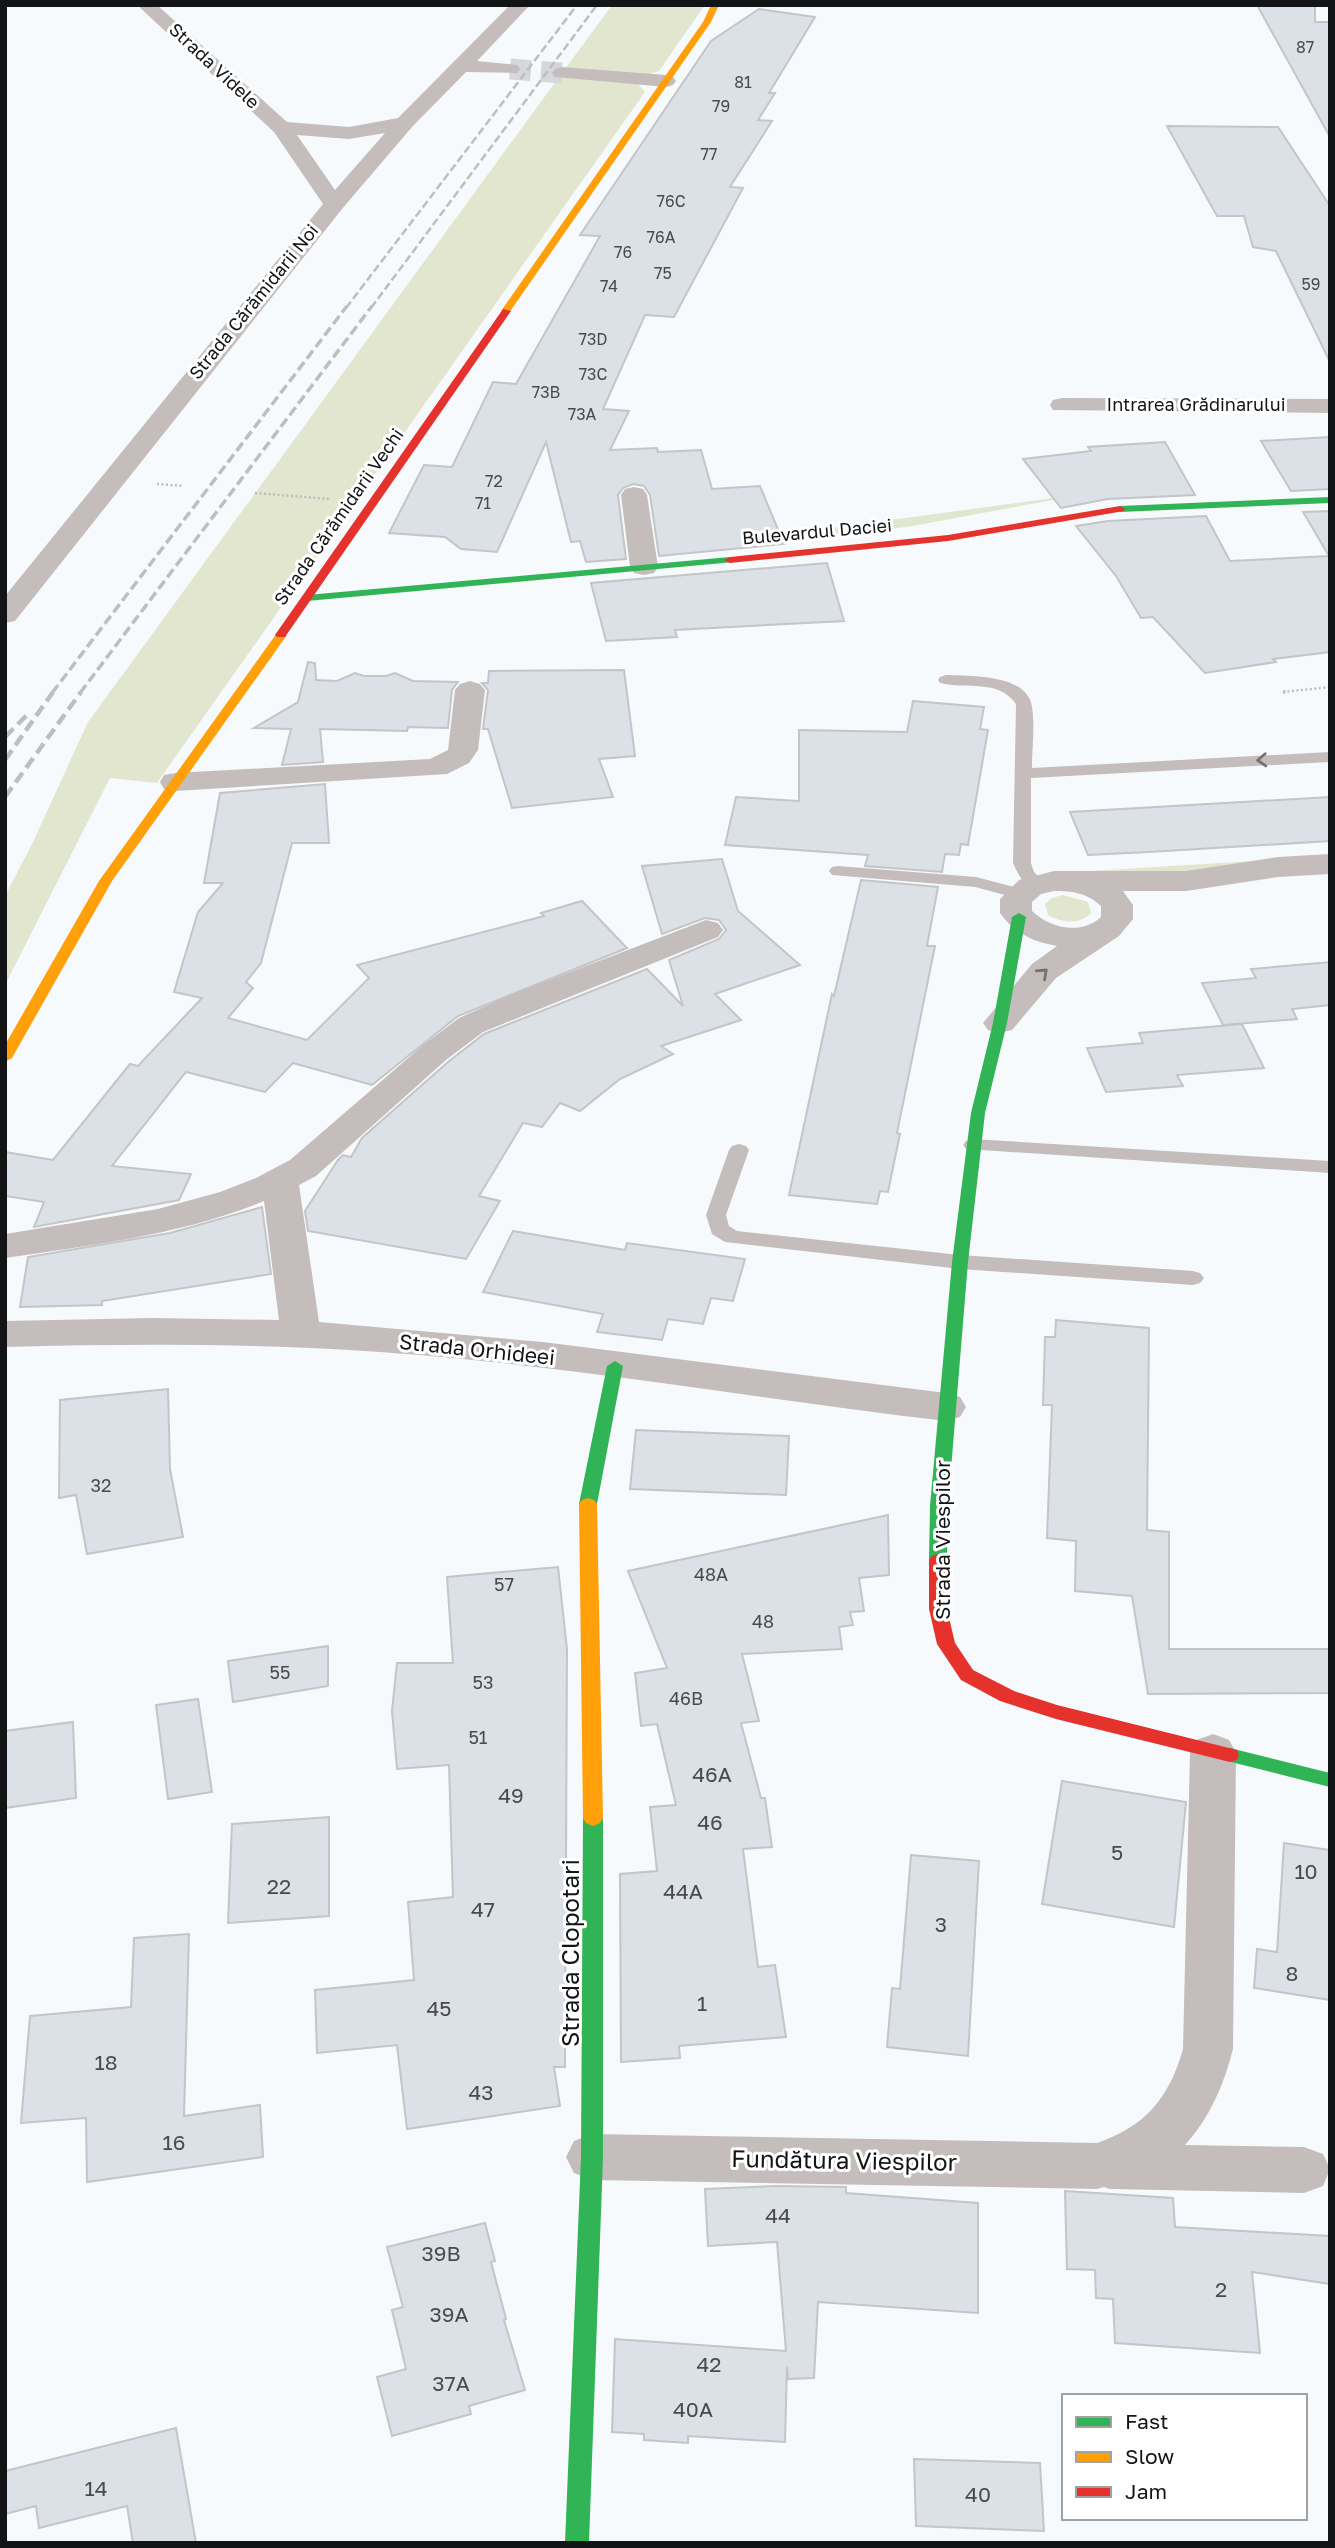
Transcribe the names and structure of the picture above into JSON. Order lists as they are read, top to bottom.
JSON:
{
  "streets": {
    "street": [
      "Strada Videle",
      "Strada Cărămidarii Noi",
      "Intrarea Grădinarului",
      "Strada Cărămidarii Vechi",
      "Bulevardul Daciei",
      "Strada Orhideei",
      "Strada Viespilor",
      "Strada Clopotari",
      "Fundătura Viespilor"
    ]
  },
  "crossings": [
    ["Strada Videle", "Strada Cărămidarii Noi"],
    ["Strada Cărămidarii Vechi", "Bulevardul Daciei"],
    ["Strada Orhideei", "Strada Viespilor"],
    ["Strada Orhideei", "Strada Clopotari"],
    ["Strada Viespilor", "Fundătura Viespilor"],
    ["Strada Clopotari", "Fundătura Viespilor"]
  ],
  "house_numbers": [
    "87",
    "81",
    "79",
    "77",
    "76C",
    "76A",
    "76",
    "75",
    "59",
    "74",
    "73D",
    "73C",
    "73B",
    "73A",
    "72",
    "71",
    "32",
    "48A",
    "57",
    "48",
    "55",
    "53",
    "46B",
    "51",
    "46A",
    "49",
    "46",
    "5",
    "10",
    "22",
    "44A",
    "47",
    "3",
    "8",
    "1",
    "45",
    "18",
    "43",
    "16",
    "44",
    "39B",
    "2",
    "39A",
    "42",
    "37A",
    "40A",
    "14",
    "40"
  ],
  "legend": ["Fast", "Slow", "Jam"]
}
